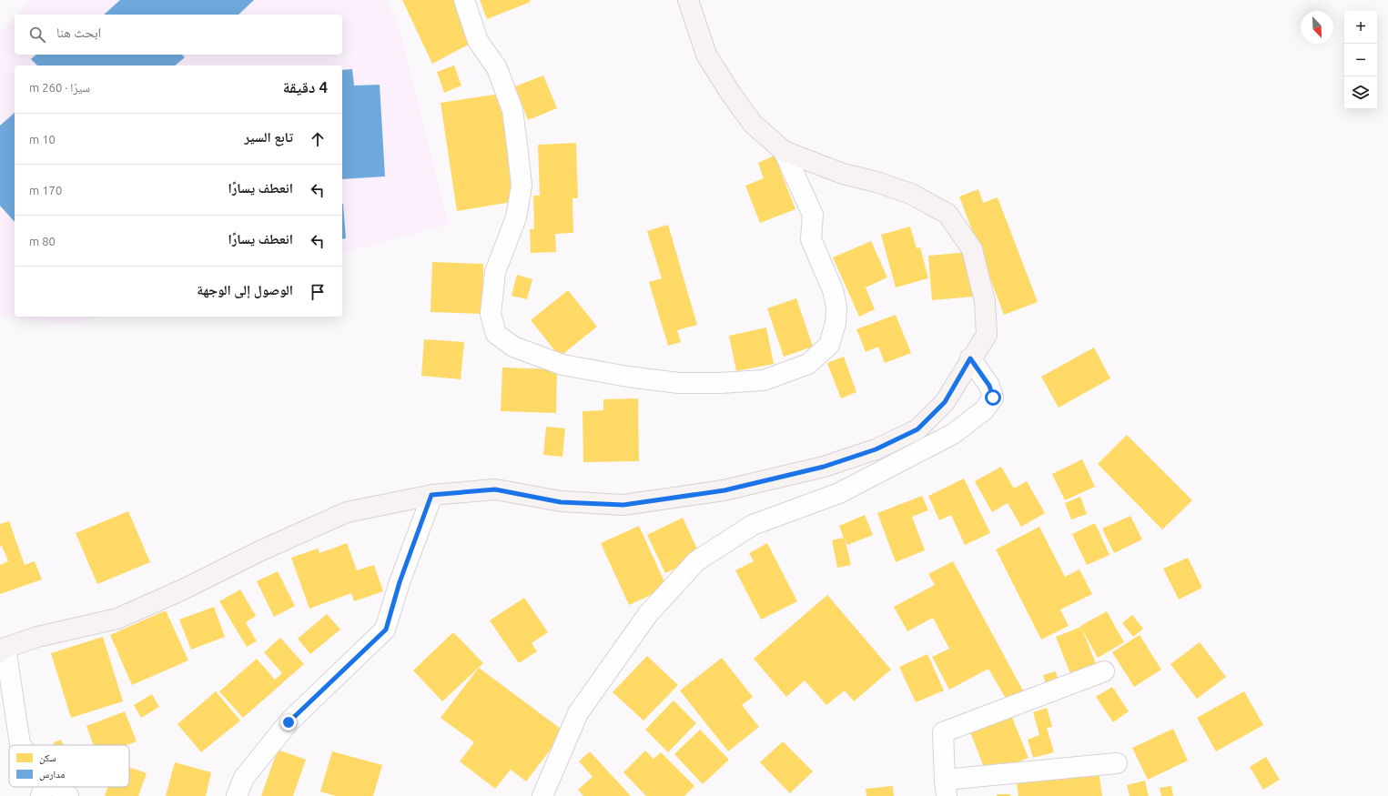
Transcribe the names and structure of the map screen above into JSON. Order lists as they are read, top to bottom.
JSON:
{
  "legend": ["سكن", "مدارس"],
  "north": "bottom right",
  "page": {
    "map_buttons": ["+", "−"],
    "search": "ابحث هنا",
    "heading": ["4 دقيقة", "سيرًا · 260 m"],
    "list": [
      ["تابع السير", "10 m"],
      ["انعطف يسارًا", "170 m"],
      ["انعطف يسارًا", "80 m"],
      "الوصول إلى الوجهة"
    ]
  }
}
